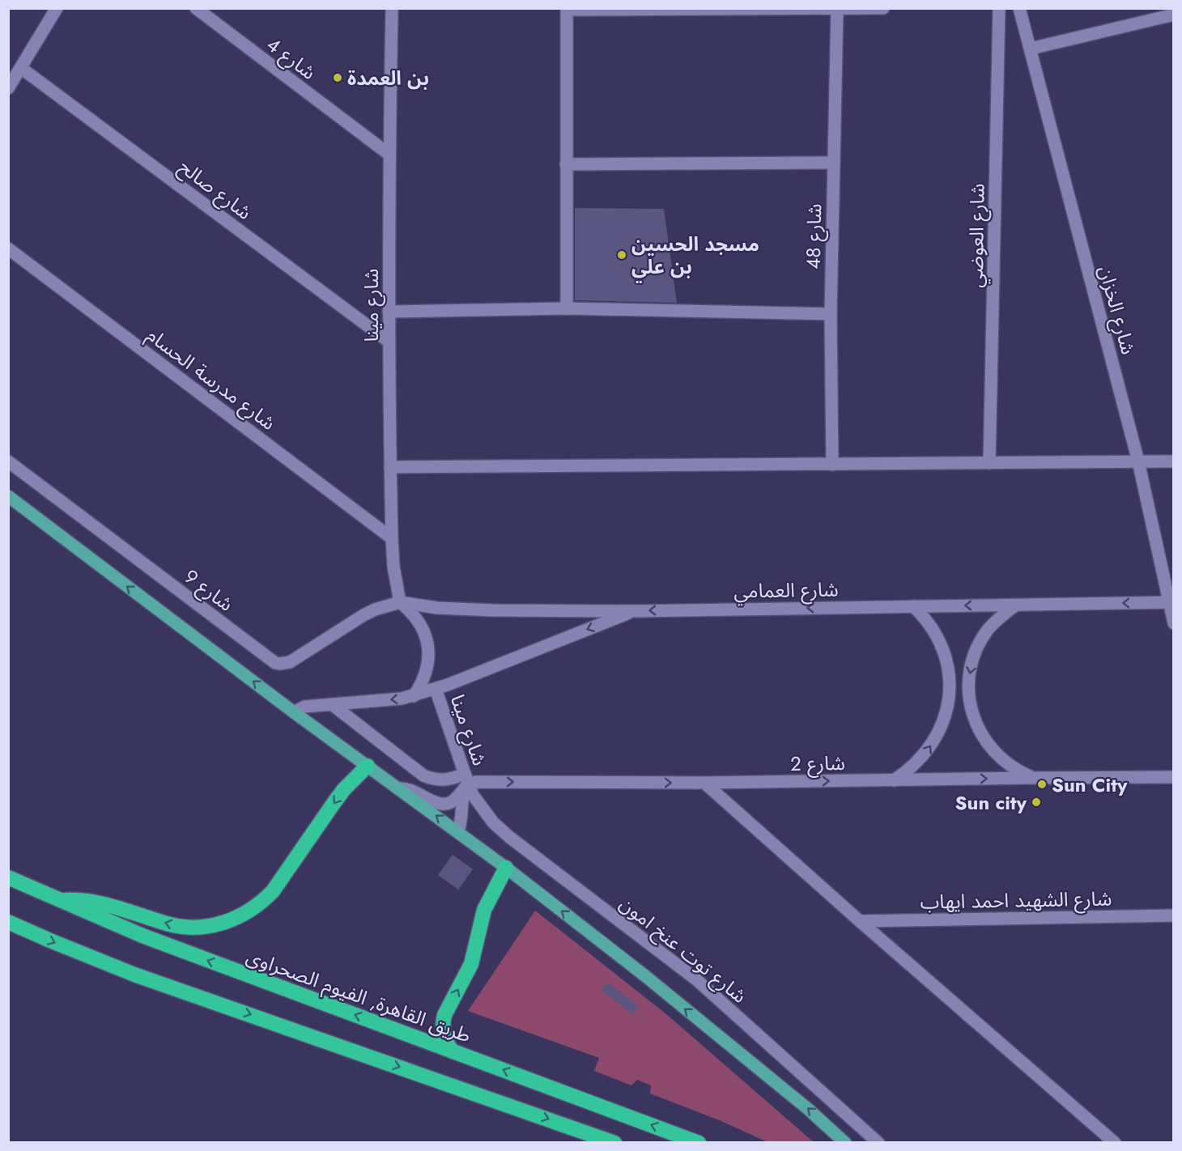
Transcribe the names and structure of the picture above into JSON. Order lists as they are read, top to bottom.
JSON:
{
  "streets": {
    "highway": ["طريق القاهرة, الفيوم الصحراوى"],
    "street": [
      "شارع 4",
      "شارع صالح",
      "شارع العوضي",
      "شارع 48",
      "شارع مينا",
      "شارع الخزان",
      "شارع مدرسة الحسام",
      "شارع 9",
      "شارع العمامي",
      "شارع 2",
      "شارع الشهيد احمد ايهاب",
      "شارع توت عنخ امون"
    ]
  },
  "crossings": [
    ["شارع 4", "شارع مينا"],
    ["شارع صالح", "شارع مينا"],
    ["شارع مينا", "شارع مدرسة الحسام"],
    ["شارع مينا", "شارع 9"],
    ["شارع مينا", "شارع العمامي"],
    ["شارع مينا", "شارع 2"],
    ["شارع مينا", "شارع توت عنخ امون"],
    ["شارع الخزان", "شارع العمامي"],
    ["شارع 9", "شارع العمامي"],
    ["شارع 2", "شارع توت عنخ امون"]
  ],
  "one_way": ["شارع العمامي", "شارع 2"],
  "places": [
    "بن العمدة",
    "مسجد الحسين بن علي",
    "Sun City",
    "Sun city"
  ]
}
